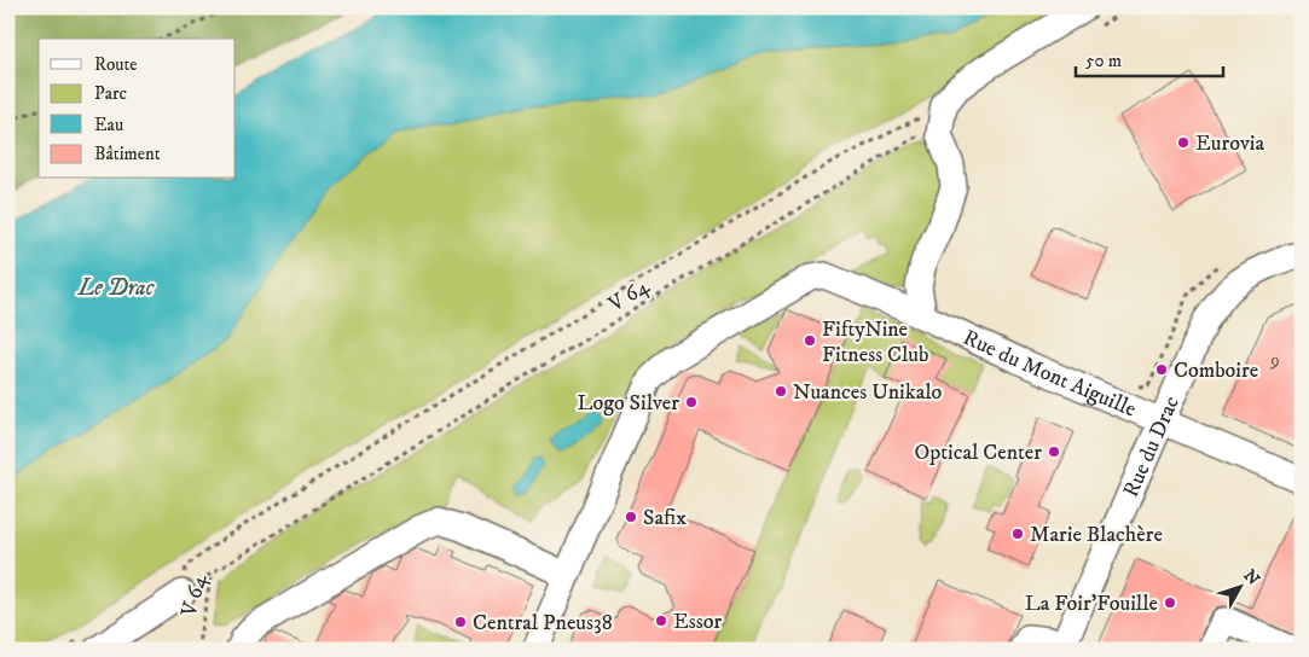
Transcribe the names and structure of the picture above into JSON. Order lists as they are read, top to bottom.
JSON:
{
  "streets": {
    "street": ["Rue du Mont Aiguille", "Rue du Drac"],
    "path": ["V 64"]
  },
  "crossings": [
    ["Rue du Mont Aiguille", "Rue du Drac"]
  ],
  "water": ["Le Drac"],
  "places": [
    "Eurovia",
    "FiftyNine Fitness Club",
    "Comboire",
    "Nuances Unikalo",
    "Logo Silver",
    "Optical Center",
    "Safix",
    "Marie Blachère",
    "La Foir'Fouille",
    "Essor",
    "Central Pneus38"
  ],
  "house_numbers": ["9"],
  "legend": [
    "Route",
    "Parc",
    "Eau",
    "Bâtiment"
  ],
  "scale_bar": "50 m",
  "north": "top right"
}
